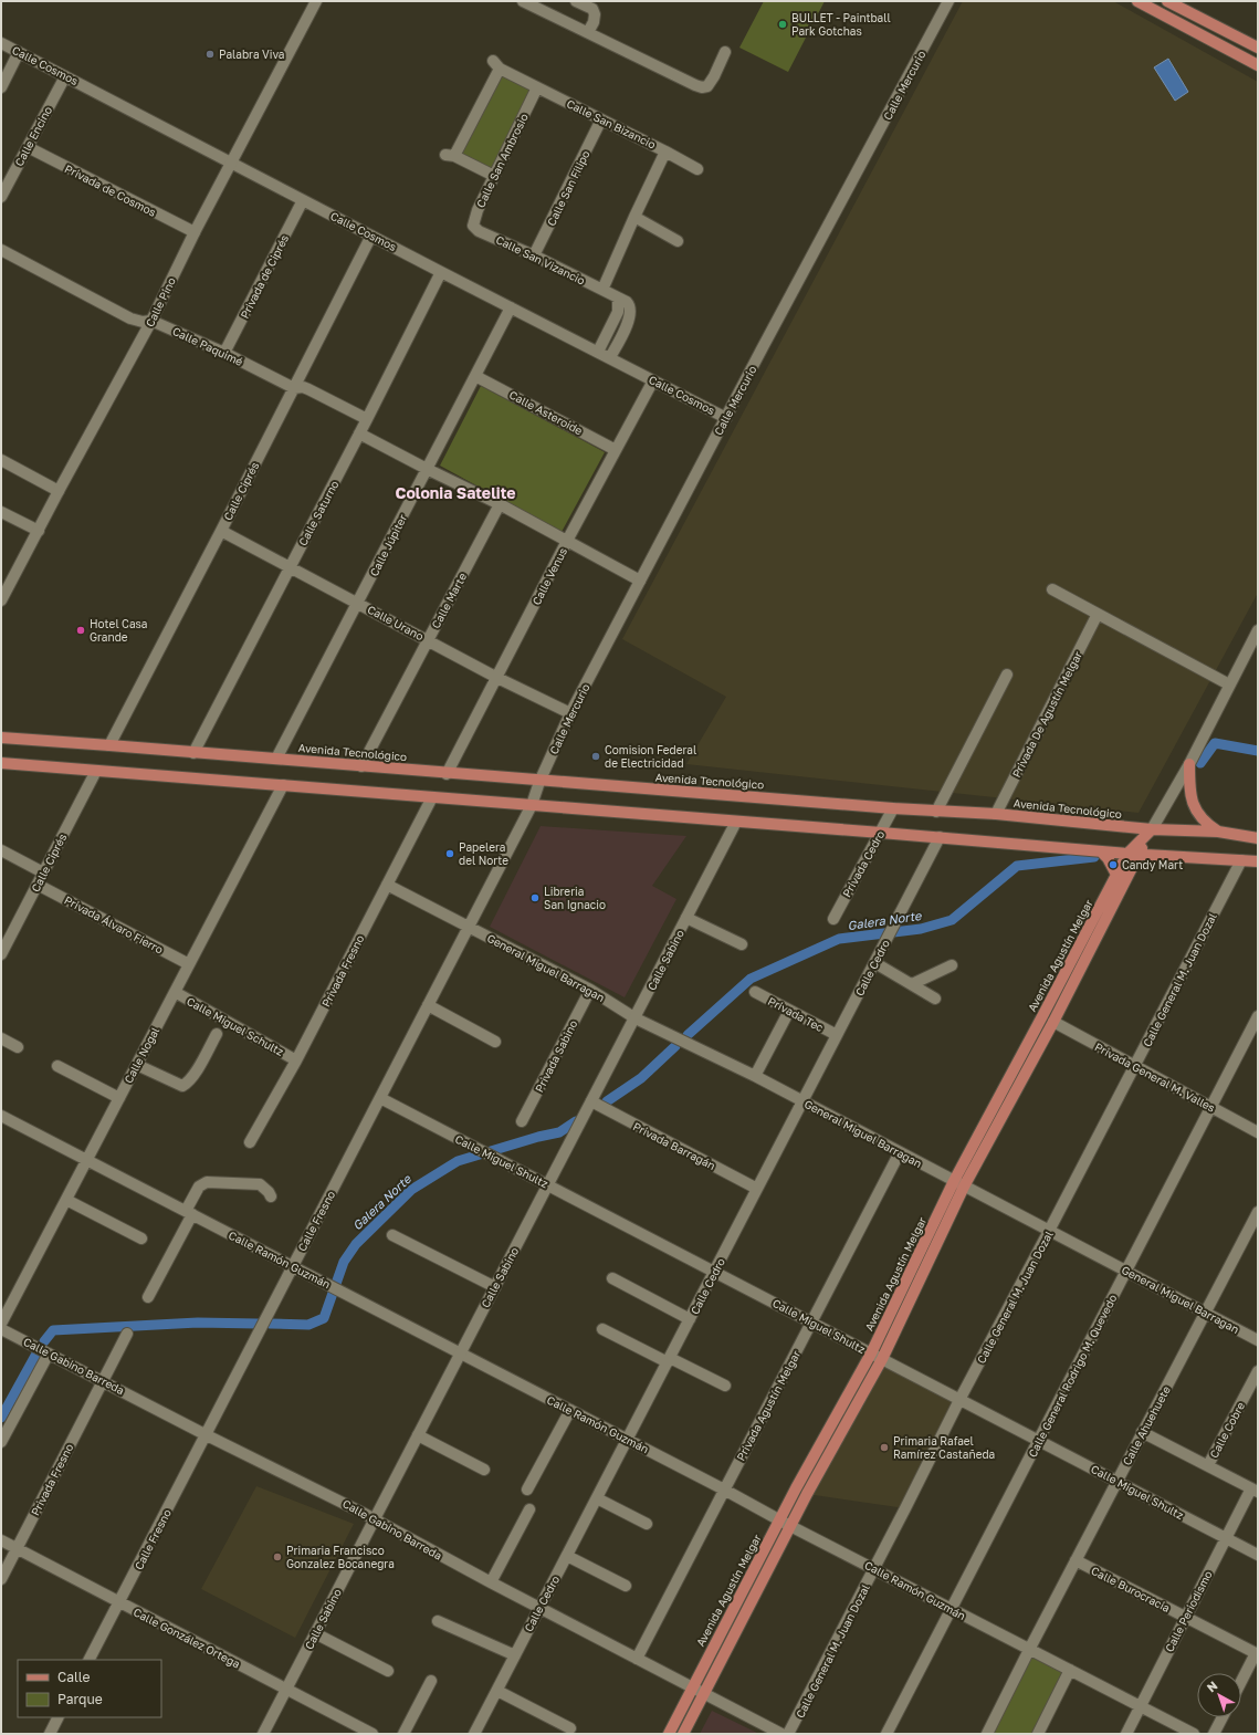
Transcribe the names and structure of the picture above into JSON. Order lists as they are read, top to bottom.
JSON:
{
  "streets": {
    "main road": ["Avenida Tecnológico", "Avenida Agustín Melgar"],
    "street": [
      "Calle Cosmos",
      "Calle Mercurio",
      "Calle San Bizancio",
      "Calle Encino",
      "Calle San Ambrosio",
      "Calle San Filipo",
      "Privada de Cosmos",
      "Calle San Vizancio",
      "Privada de Ciprés",
      "Calle Pino",
      "Calle Paquimé",
      "Calle Asteroide",
      "Calle Ciprés",
      "Calle Saturno",
      "Calle Júpiter",
      "Calle Venus",
      "Calle Marte",
      "Calle Urano",
      "Privada De Agustín Melgar",
      "Privada Cedro",
      "Privada Álvaro Fierro",
      "Calle Sabino",
      "General Miguel Barragan",
      "Calle Cedro",
      "Privada Fresno",
      "Calle General M. Juan Dozal",
      "Privada Tec",
      "Calle Miguel Schultz",
      "Calle Nogal",
      "Privada Sabino",
      "Privada General M. Valles",
      "Privada Barragán",
      "Calle Miguel Shultz",
      "Calle Fresno",
      "Calle Ramón Guzmán",
      "Calle Gabino Barreda",
      "Calle General Rodrigo M. Quevedo",
      "Privada Agustín Melgar",
      "Calle Ahuehuete",
      "Calle Cobre",
      "Calle Burocracia",
      "Calle Periodismo",
      "Calle González Ortega"
    ]
  },
  "crossings": [
    ["Calle Cosmos", "Calle Mercurio"],
    ["Calle Cosmos", "Calle Encino"],
    ["Calle Cosmos", "Privada de Ciprés"],
    ["Calle Cosmos", "Calle Pino"],
    ["Calle Cosmos", "Calle Ciprés"],
    ["Calle Cosmos", "Calle Saturno"],
    ["Calle Cosmos", "Calle Júpiter"],
    ["Calle Cosmos", "Calle Venus"],
    ["Calle Mercurio", "Calle Urano"],
    ["Calle Mercurio", "Avenida Tecnológico"],
    ["Calle Mercurio", "Calle Fresno"],
    ["Calle San Bizancio", "Calle San Ambrosio"],
    ["Calle San Bizancio", "Calle San Filipo"],
    ["Calle San Bizancio", "Calle San Vizancio"],
    ["Calle Encino", "Privada de Cosmos"],
    ["Calle San Ambrosio", "Calle San Vizancio"],
    ["Calle San Filipo", "Calle San Vizancio"],
    ["Privada de Cosmos", "Calle Pino"],
    ["Privada de Ciprés", "Calle Paquimé"],
    ["Calle Pino", "Calle Paquimé"],
    ["Calle Paquimé", "Calle Ciprés"],
    ["Calle Paquimé", "Calle Saturno"],
    ["Calle Asteroide", "Calle Júpiter"],
    ["Calle Asteroide", "Calle Venus"],
    ["Calle Ciprés", "Calle Urano"],
    ["Calle Ciprés", "Avenida Tecnológico"],
    ["Calle Ciprés", "Privada Álvaro Fierro"],
    ["Calle Saturno", "Calle Urano"],
    ["Calle Saturno", "Avenida Tecnológico"],
    ["Calle Júpiter", "Calle Urano"],
    ["Calle Júpiter", "Avenida Tecnológico"],
    ["Calle Venus", "Calle Urano"],
    ["Calle Venus", "Avenida Tecnológico"],
    ["Calle Marte", "Calle Urano"],
    ["Calle Marte", "Avenida Tecnológico"],
    ["Privada De Agustín Melgar", "Avenida Tecnológico"],
    ["Avenida Tecnológico", "Privada Cedro"],
    ["Avenida Tecnológico", "Avenida Agustín Melgar"],
    ["Privada Álvaro Fierro", "Calle Nogal"],
    ["Avenida Agustín Melgar", "General Miguel Barragan"],
    ["Avenida Agustín Melgar", "Privada General M. Valles"],
    ["Avenida Agustín Melgar", "Calle Miguel Shultz"],
    ["Avenida Agustín Melgar", "Calle Ramón Guzmán"],
    ["Avenida Agustín Melgar", "Calle Gabino Barreda"],
    ["Calle Sabino", "General Miguel Barragan"],
    ["Calle Sabino", "Privada Barragán"],
    ["Calle Sabino", "Calle Miguel Shultz"],
    ["Calle Sabino", "Calle Ramón Guzmán"],
    ["Calle Sabino", "Calle Gabino Barreda"],
    ["Calle Sabino", "Calle González Ortega"],
    ["General Miguel Barragan", "Calle Cedro"],
    ["General Miguel Barragan", "Privada Fresno"],
    ["General Miguel Barragan", "Calle General M. Juan Dozal"],
    ["General Miguel Barragan", "Privada Sabino"],
    ["General Miguel Barragan", "Calle Fresno"],
    ["General Miguel Barragan", "Calle General Rodrigo M. Quevedo"],
    ["General Miguel Barragan", "Privada Agustín Melgar"],
    ["General Miguel Barragan", "Calle Ahuehuete"],
    ["Calle Cedro", "Privada Tec"],
    ["Calle Cedro", "Privada Barragán"],
    ["Calle Cedro", "Calle Miguel Shultz"],
    ["Calle Cedro", "Calle Ramón Guzmán"],
    ["Calle Cedro", "Calle Gabino Barreda"],
    ["Privada Fresno", "Calle Miguel Schultz"],
    ["Privada Fresno", "Calle Gabino Barreda"],
    ["Privada Fresno", "Calle González Ortega"],
    ["Calle General M. Juan Dozal", "Privada General M. Valles"],
    ["Calle General M. Juan Dozal", "Calle Miguel Shultz"],
    ["Calle General M. Juan Dozal", "Calle Ramón Guzmán"],
    ["Calle Miguel Schultz", "Calle Nogal"],
    ["Calle Nogal", "Calle Ramón Guzmán"],
    ["Privada General M. Valles", "Calle General Rodrigo M. Quevedo"],
    ["Calle Miguel Shultz", "Calle Fresno"],
    ["Calle Miguel Shultz", "Calle General Rodrigo M. Quevedo"],
    ["Calle Miguel Shultz", "Privada Agustín Melgar"],
    ["Calle Miguel Shultz", "Calle Ahuehuete"],
    ["Calle Miguel Shultz", "Calle Periodismo"],
    ["Calle Fresno", "Calle Ramón Guzmán"],
    ["Calle Fresno", "Calle Gabino Barreda"],
    ["Calle Fresno", "Calle González Ortega"],
    ["Calle Ramón Guzmán", "Calle General Rodrigo M. Quevedo"],
    ["Calle Ramón Guzmán", "Privada Agustín Melgar"],
    ["Calle Ramón Guzmán", "Calle Ahuehuete"],
    ["Calle Ramón Guzmán", "Calle Periodismo"],
    ["Calle Gabino Barreda", "Privada Agustín Melgar"],
    ["Calle Ahuehuete", "Calle Burocracia"],
    ["Calle Burocracia", "Calle Periodismo"]
  ],
  "districts": ["Colonia Satelite"],
  "water": ["Galera Norte"],
  "places": [
    "BULLET - Paintball Park Gotchas",
    "Palabra Viva",
    "Hotel Casa Grande",
    "Comision Federal de Electricidad",
    "Papelera del Norte",
    "Candy Mart",
    "Libreria San Ignacio",
    "Primaria Rafael Ramírez Castañeda",
    "Primaria Francisco Gonzalez Bocanegra"
  ],
  "legend": ["Calle", "Parque"],
  "north": "top left"
}
